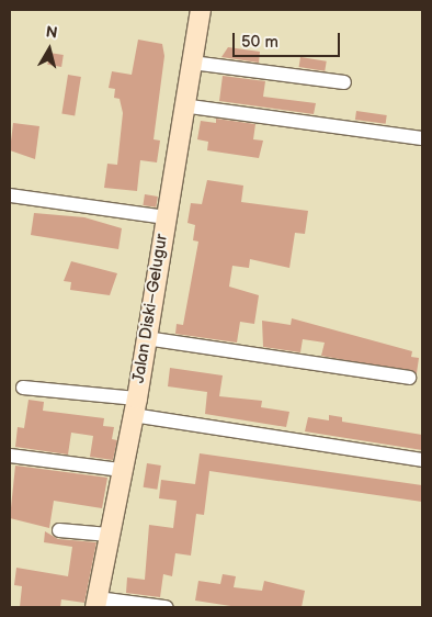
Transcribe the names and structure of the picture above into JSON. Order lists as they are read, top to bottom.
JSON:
{
  "streets": {
    "main road": ["Jalan Diski–Gelugur"]
  },
  "scale_bar": "50 m",
  "north": "top"
}
